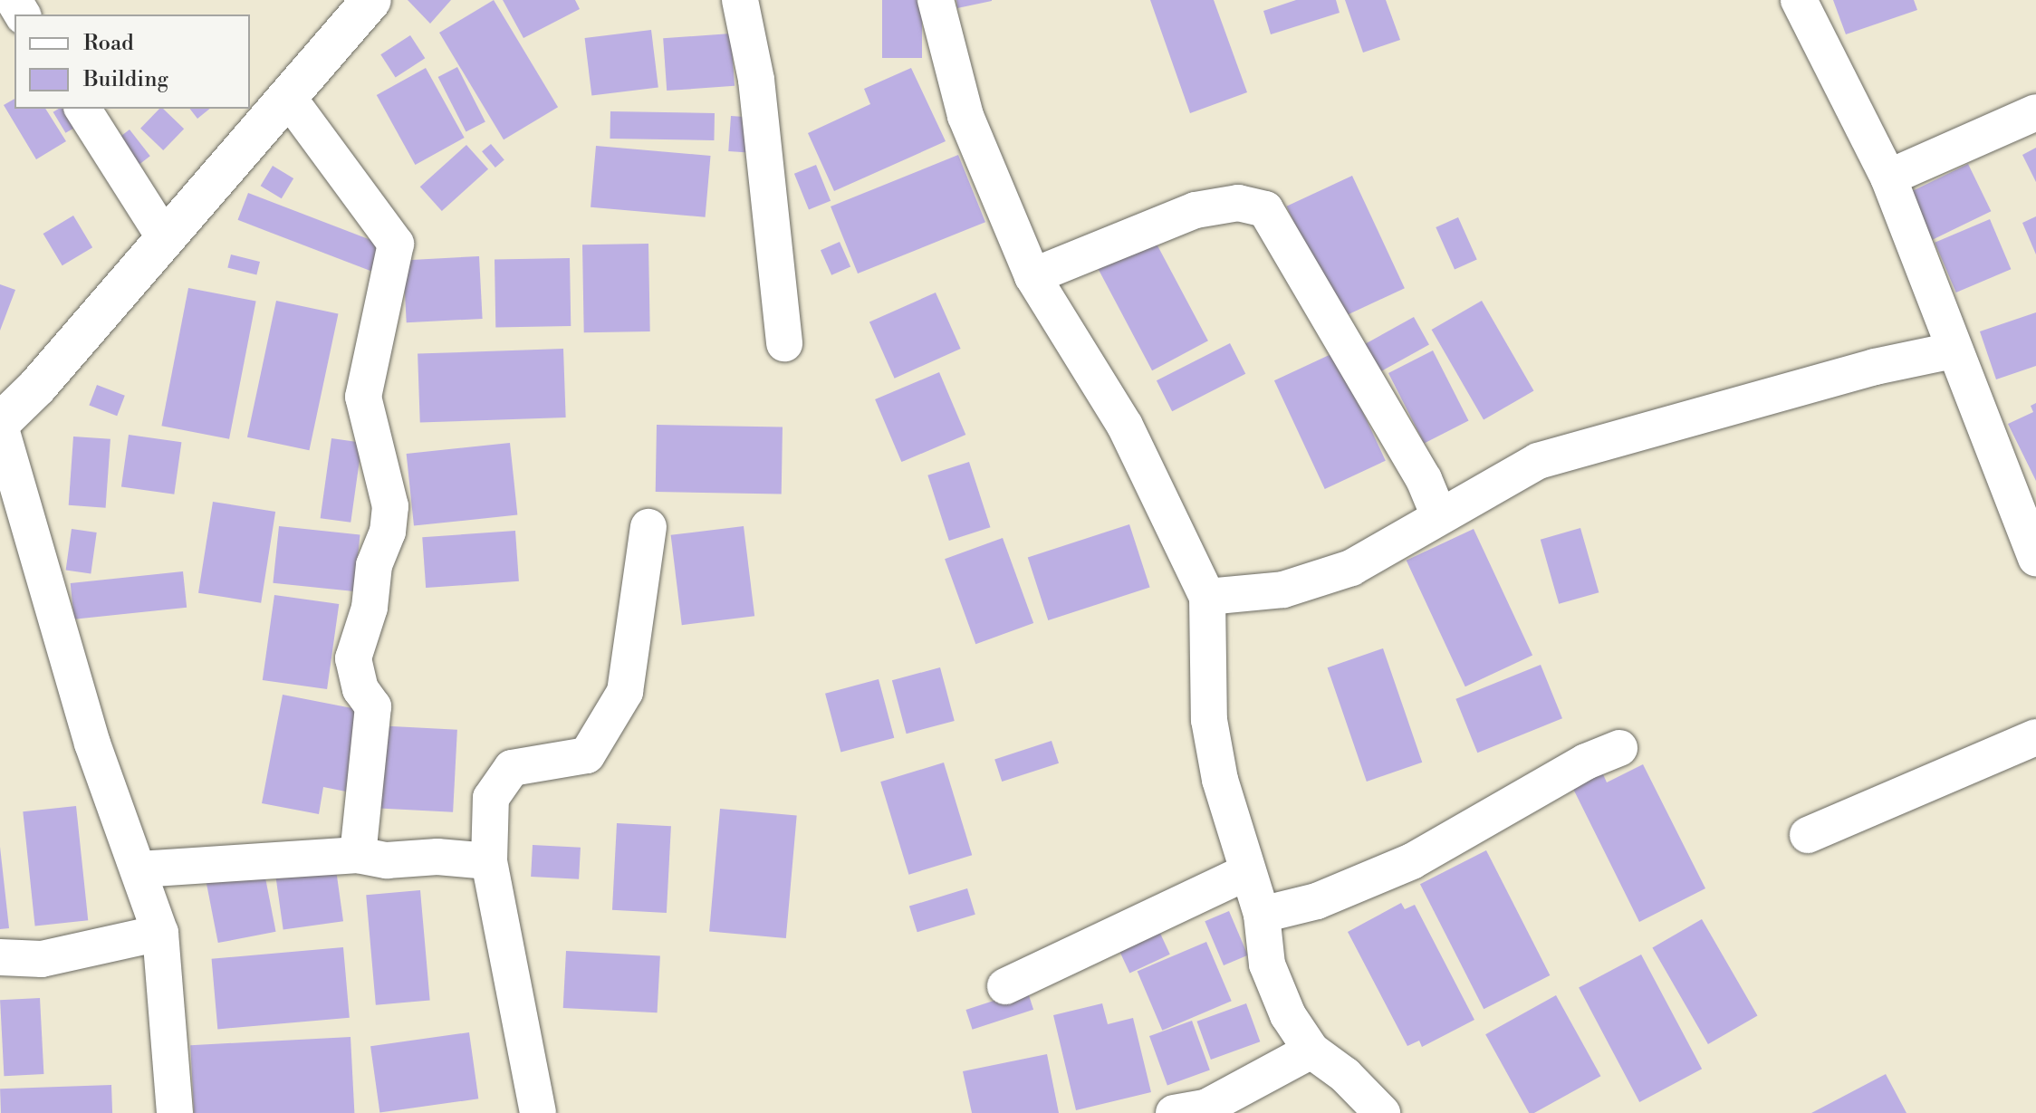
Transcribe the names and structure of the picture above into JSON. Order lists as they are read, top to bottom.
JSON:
{
  "legend": ["Road", "Building"]
}
